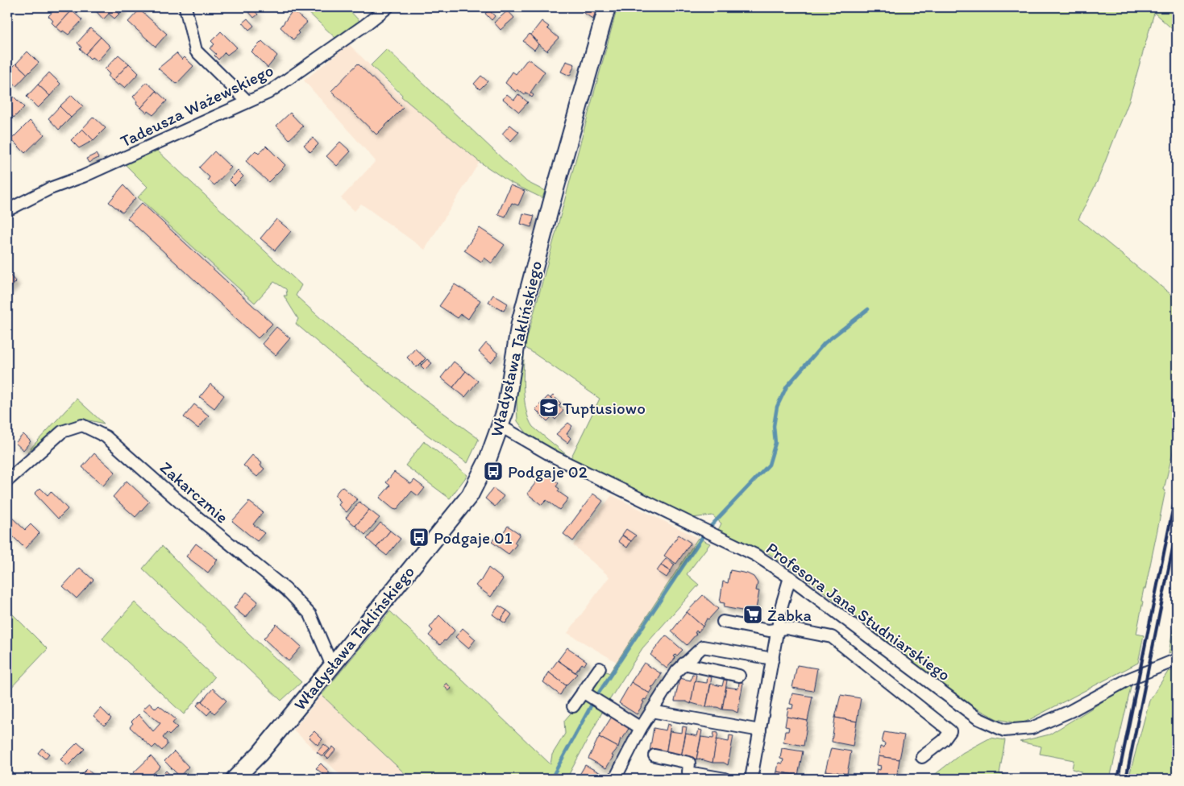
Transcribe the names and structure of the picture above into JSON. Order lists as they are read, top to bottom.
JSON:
{
  "streets": {
    "street": [
      "Tadeusza Ważewskiego",
      "Władysława Taklińskiego",
      "Zakarczmie",
      "Profesora Jana Studniarskiego"
    ]
  },
  "crossings": [
    ["Władysława Taklińskiego", "Zakarczmie"],
    ["Władysława Taklińskiego", "Profesora Jana Studniarskiego"]
  ],
  "places": {
    "school or university": ["Tuptusiowo"],
    "bus stop": ["Podgaje 02", "Podgaje 01"],
    "supermarket": ["Żabka"]
  }
}
